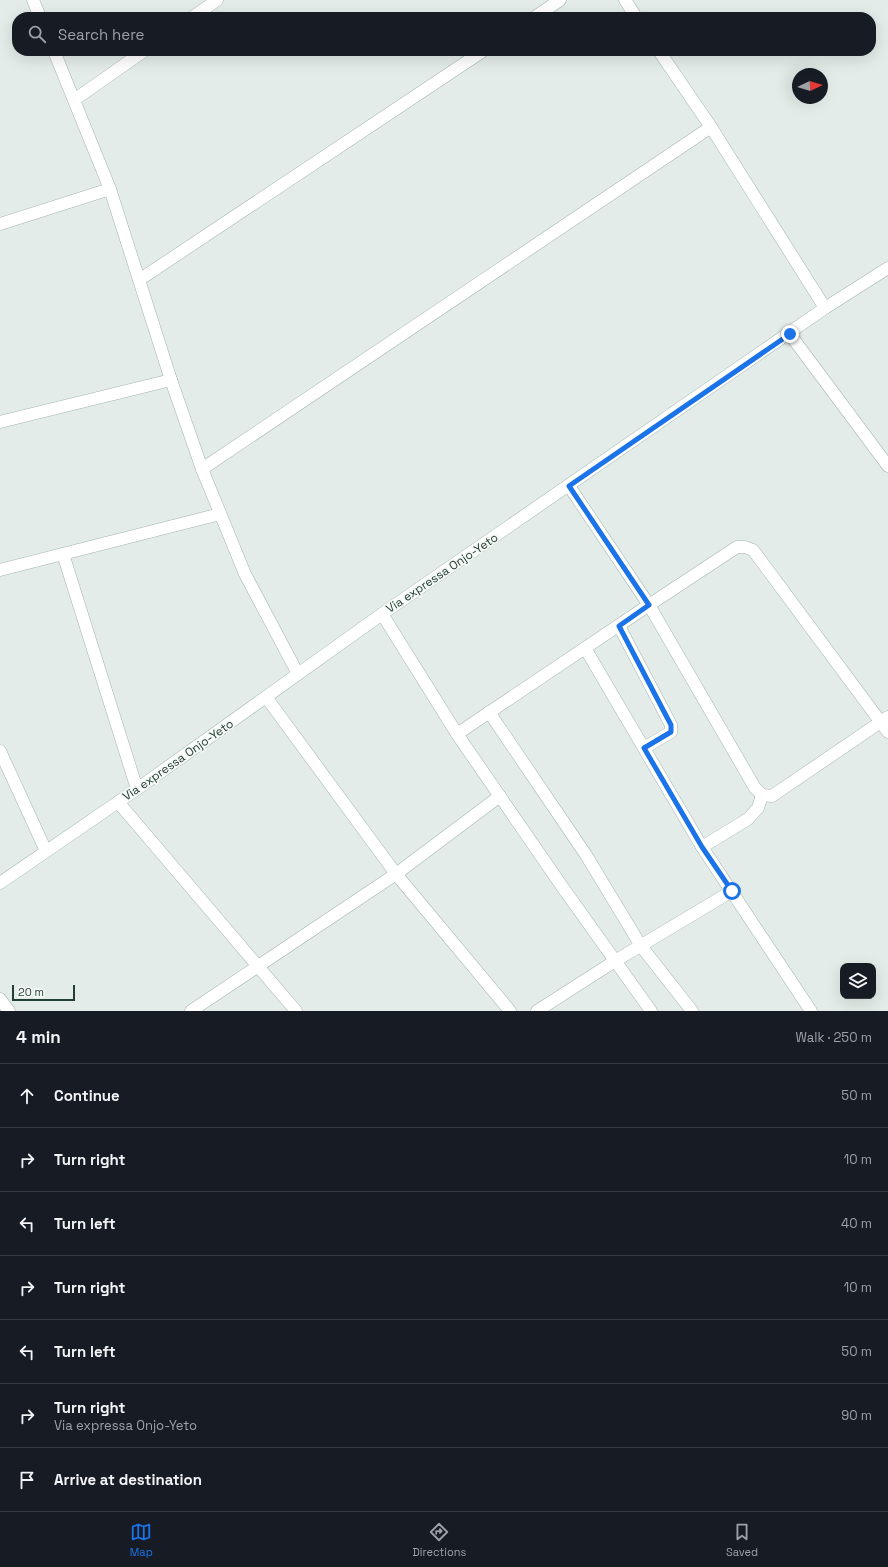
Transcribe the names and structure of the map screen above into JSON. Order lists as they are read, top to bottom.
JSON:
{
  "streets": {
    "street": ["Via expressa Onjo-Yeto"]
  },
  "scale_bar": "20 m",
  "north": "right",
  "page": {
    "search": "Search here",
    "scale": "20 m",
    "heading": ["4 min", "Walk · 250 m"],
    "list": [
      ["Continue", "50 m"],
      ["Turn right", "10 m"],
      ["Turn left", "40 m"],
      ["Turn right", "10 m"],
      ["Turn left", "50 m"],
      ["Turn right", "Via expressa Onjo-Yeto", "90 m"],
      "Arrive at destination"
    ],
    "nav": ["Map", "Directions", "Saved"]
  }
}
